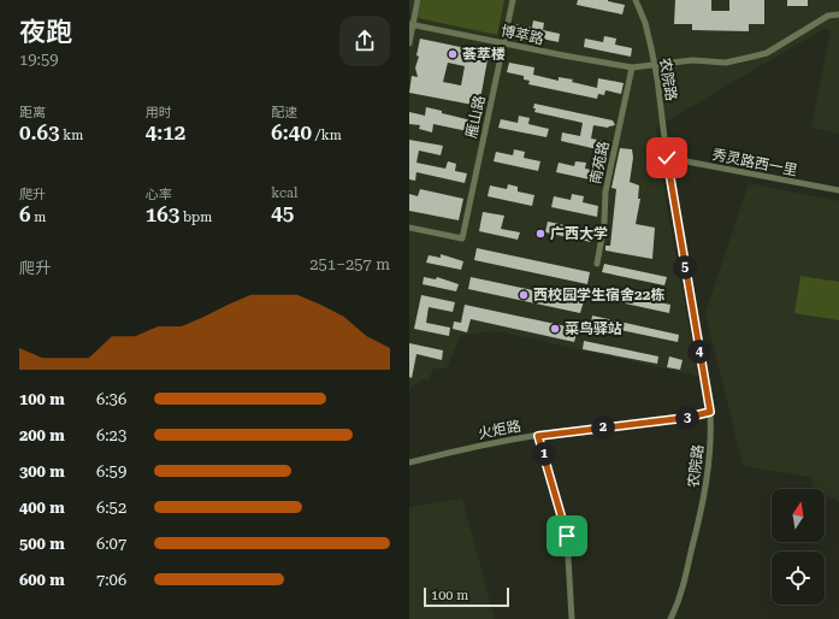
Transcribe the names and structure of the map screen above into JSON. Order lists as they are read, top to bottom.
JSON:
{
  "streets": {
    "street": [
      "博萃路",
      "农院路",
      "雁山路",
      "南苑路",
      "秀灵路西一里",
      "火炬路"
    ]
  },
  "crossings": [
    ["博萃路", "雁山路"],
    ["博萃路", "南苑路"],
    ["农院路", "秀灵路西一里"],
    ["农院路", "火炬路"]
  ],
  "places": [
    "荟萃楼",
    "广西大学",
    "西校园学生宿舍22栋",
    "菜鸟驿站"
  ],
  "scale_bar": "100 m",
  "north": "top",
  "page": {
    "heading": ["夜跑", "19:59"],
    "stats": [
      ["距离", "0.63 km"],
      ["用时", "4:12"],
      ["配速", "6:40 /km"],
      ["爬升", "6 m"],
      ["心率", "163 bpm"],
      ["kcal", "45"]
    ],
    "chart": ["爬升", "251–257 m"],
    "pins": [
      "5",
      "4",
      "3",
      "2",
      "1"
    ],
    "list": [
      {
        "name": "100 m",
        "note": "6:36"
      },
      {
        "name": "200 m",
        "note": "6:23"
      },
      {
        "name": "300 m",
        "note": "6:59"
      },
      {
        "name": "400 m",
        "note": "6:52"
      },
      {
        "name": "500 m",
        "note": "6:07"
      },
      {
        "name": "600 m",
        "note": "7:06"
      }
    ],
    "scale": "100 m"
  }
}
